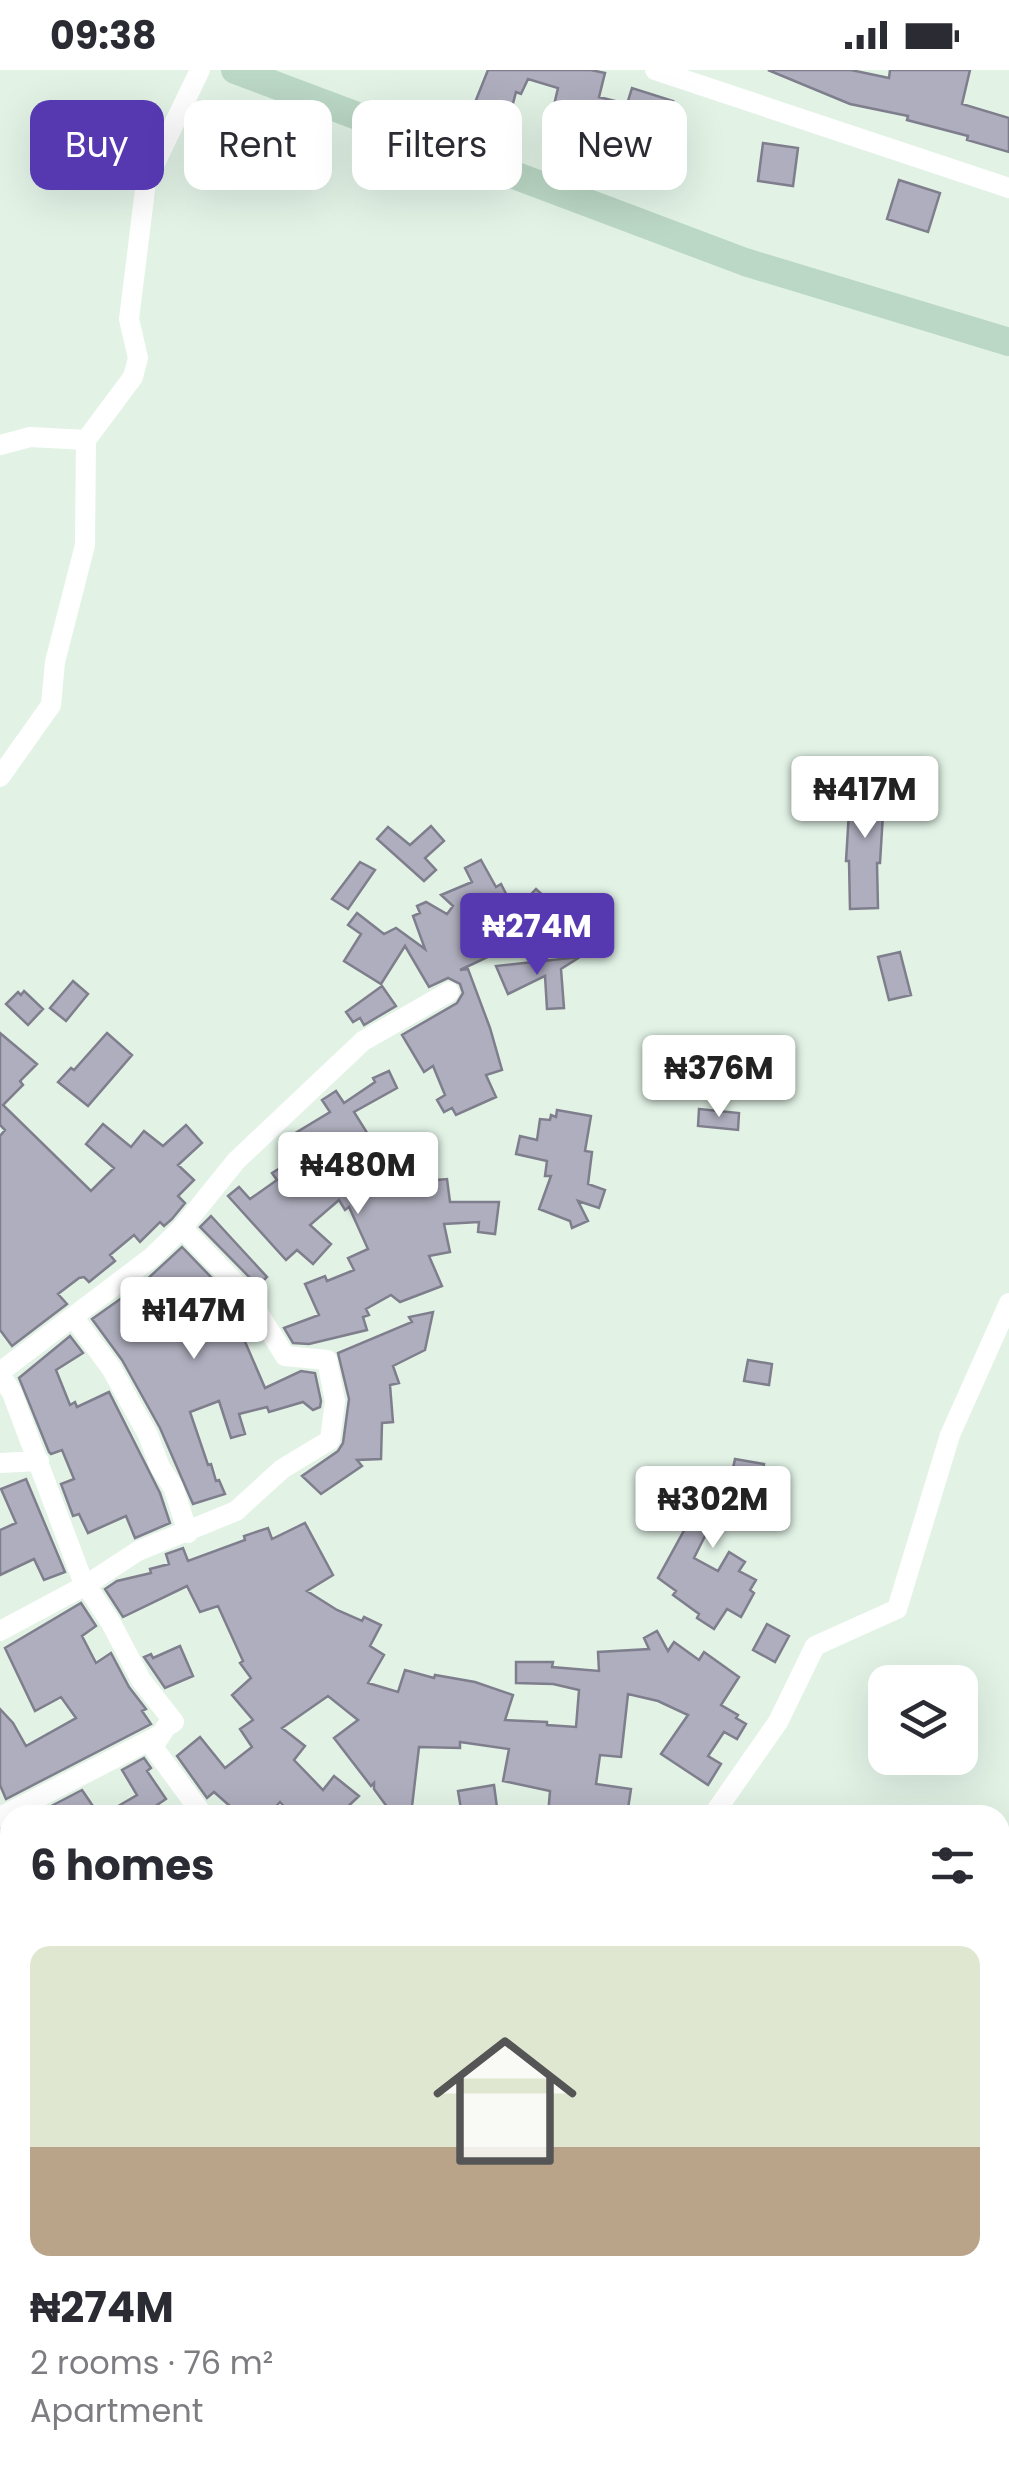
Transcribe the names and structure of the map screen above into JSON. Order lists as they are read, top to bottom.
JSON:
{
  "page": {
    "status": "09:38",
    "chip": [
      "Buy",
      "Rent",
      "Filters",
      "New"
    ],
    "price": [
      "₦417M",
      "₦274M",
      "₦376M",
      "₦480M",
      "₦147M",
      "₦302M"
    ],
    "heading": "6 homes",
    "list": [
      {
        "name": "₦274M",
        "note": "2 rooms · 76 m² · Apartment"
      }
    ]
  }
}
